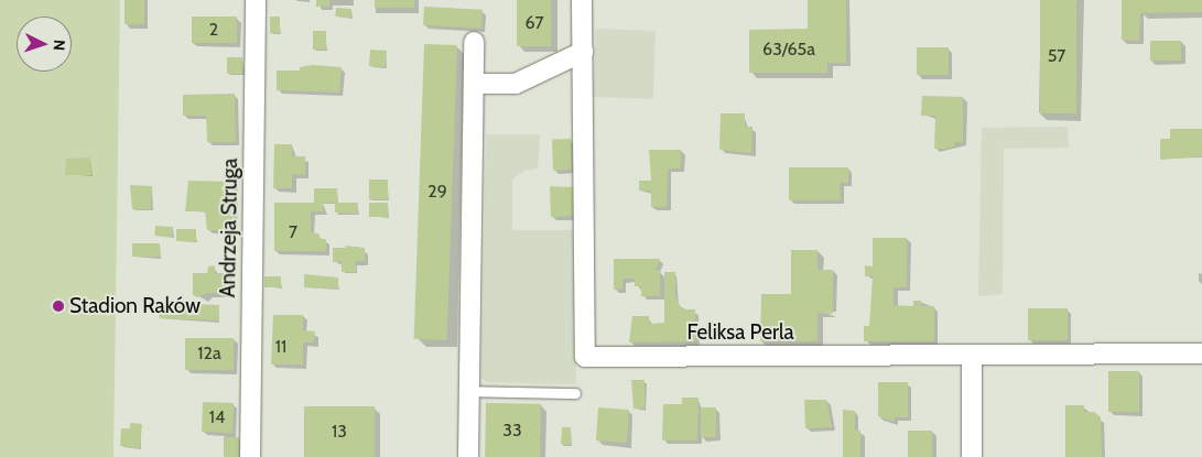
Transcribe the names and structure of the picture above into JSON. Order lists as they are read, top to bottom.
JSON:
{
  "streets": {
    "street": ["Andrzeja Struga", "Feliksa Perla"]
  },
  "places": ["Stadion Raków"],
  "house_numbers": [
    "67",
    "2",
    "63/65a",
    "57",
    "29",
    "7",
    "11",
    "12a",
    "14",
    "33",
    "13"
  ],
  "north": "right"
}
